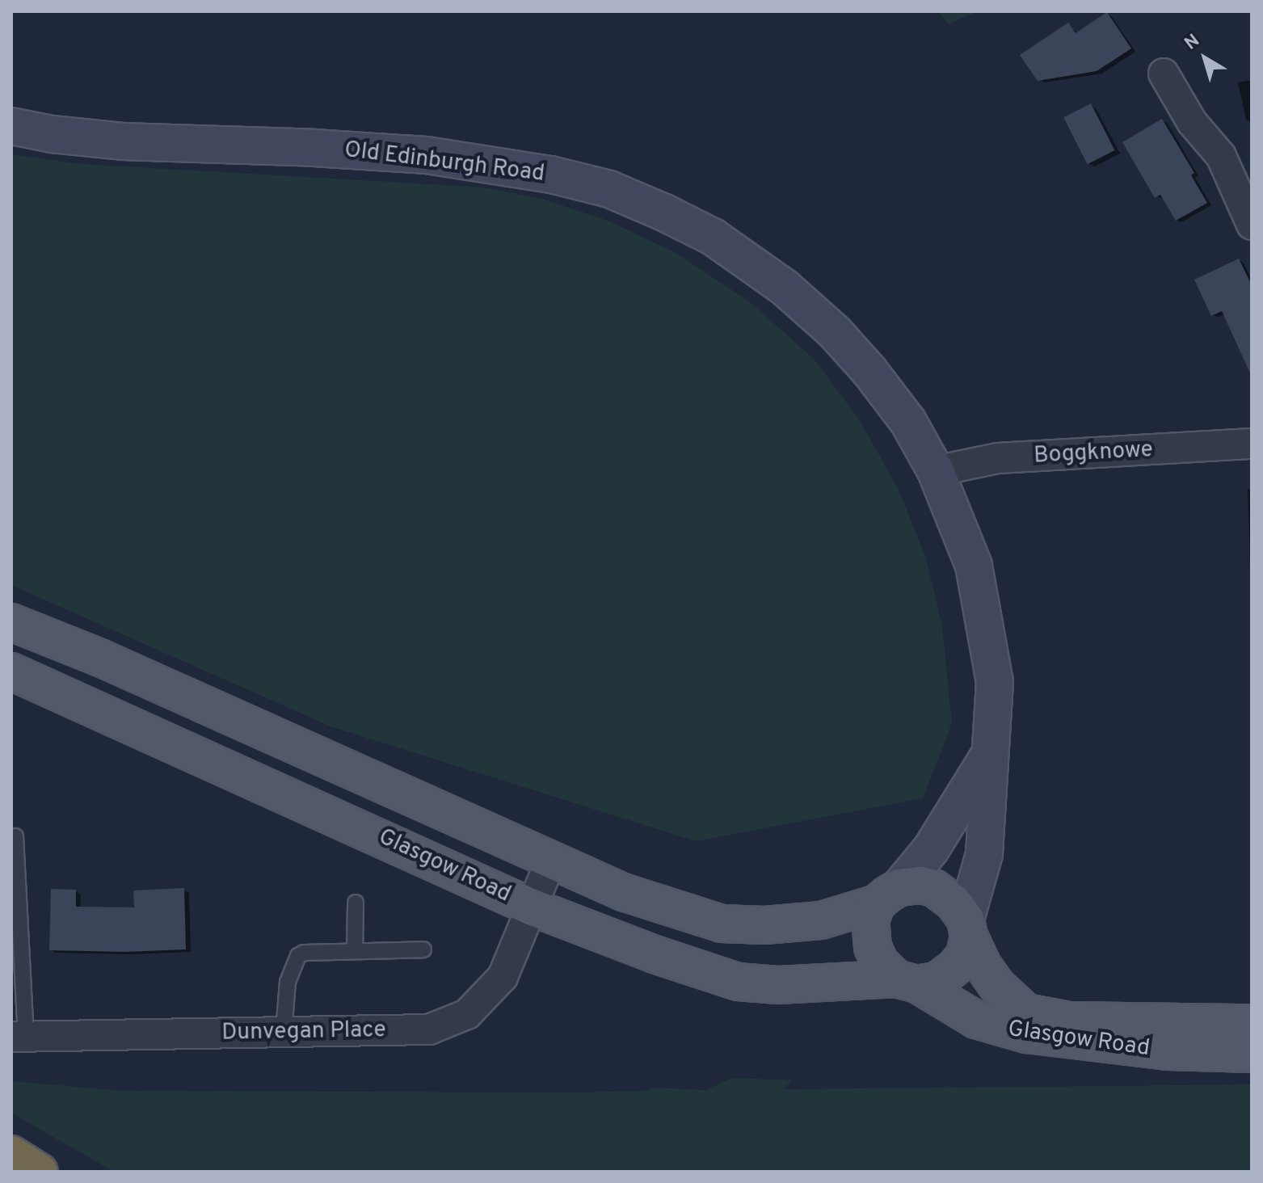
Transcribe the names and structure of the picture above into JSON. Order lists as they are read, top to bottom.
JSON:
{
  "streets": {
    "main road": ["Old Edinburgh Road", "Glasgow Road"],
    "street": ["Boggknowe", "Dunvegan Place"]
  },
  "crossings": [
    ["Old Edinburgh Road", "Boggknowe"],
    ["Old Edinburgh Road", "Glasgow Road"],
    ["Glasgow Road", "Dunvegan Place"]
  ],
  "north": "top left"
}
